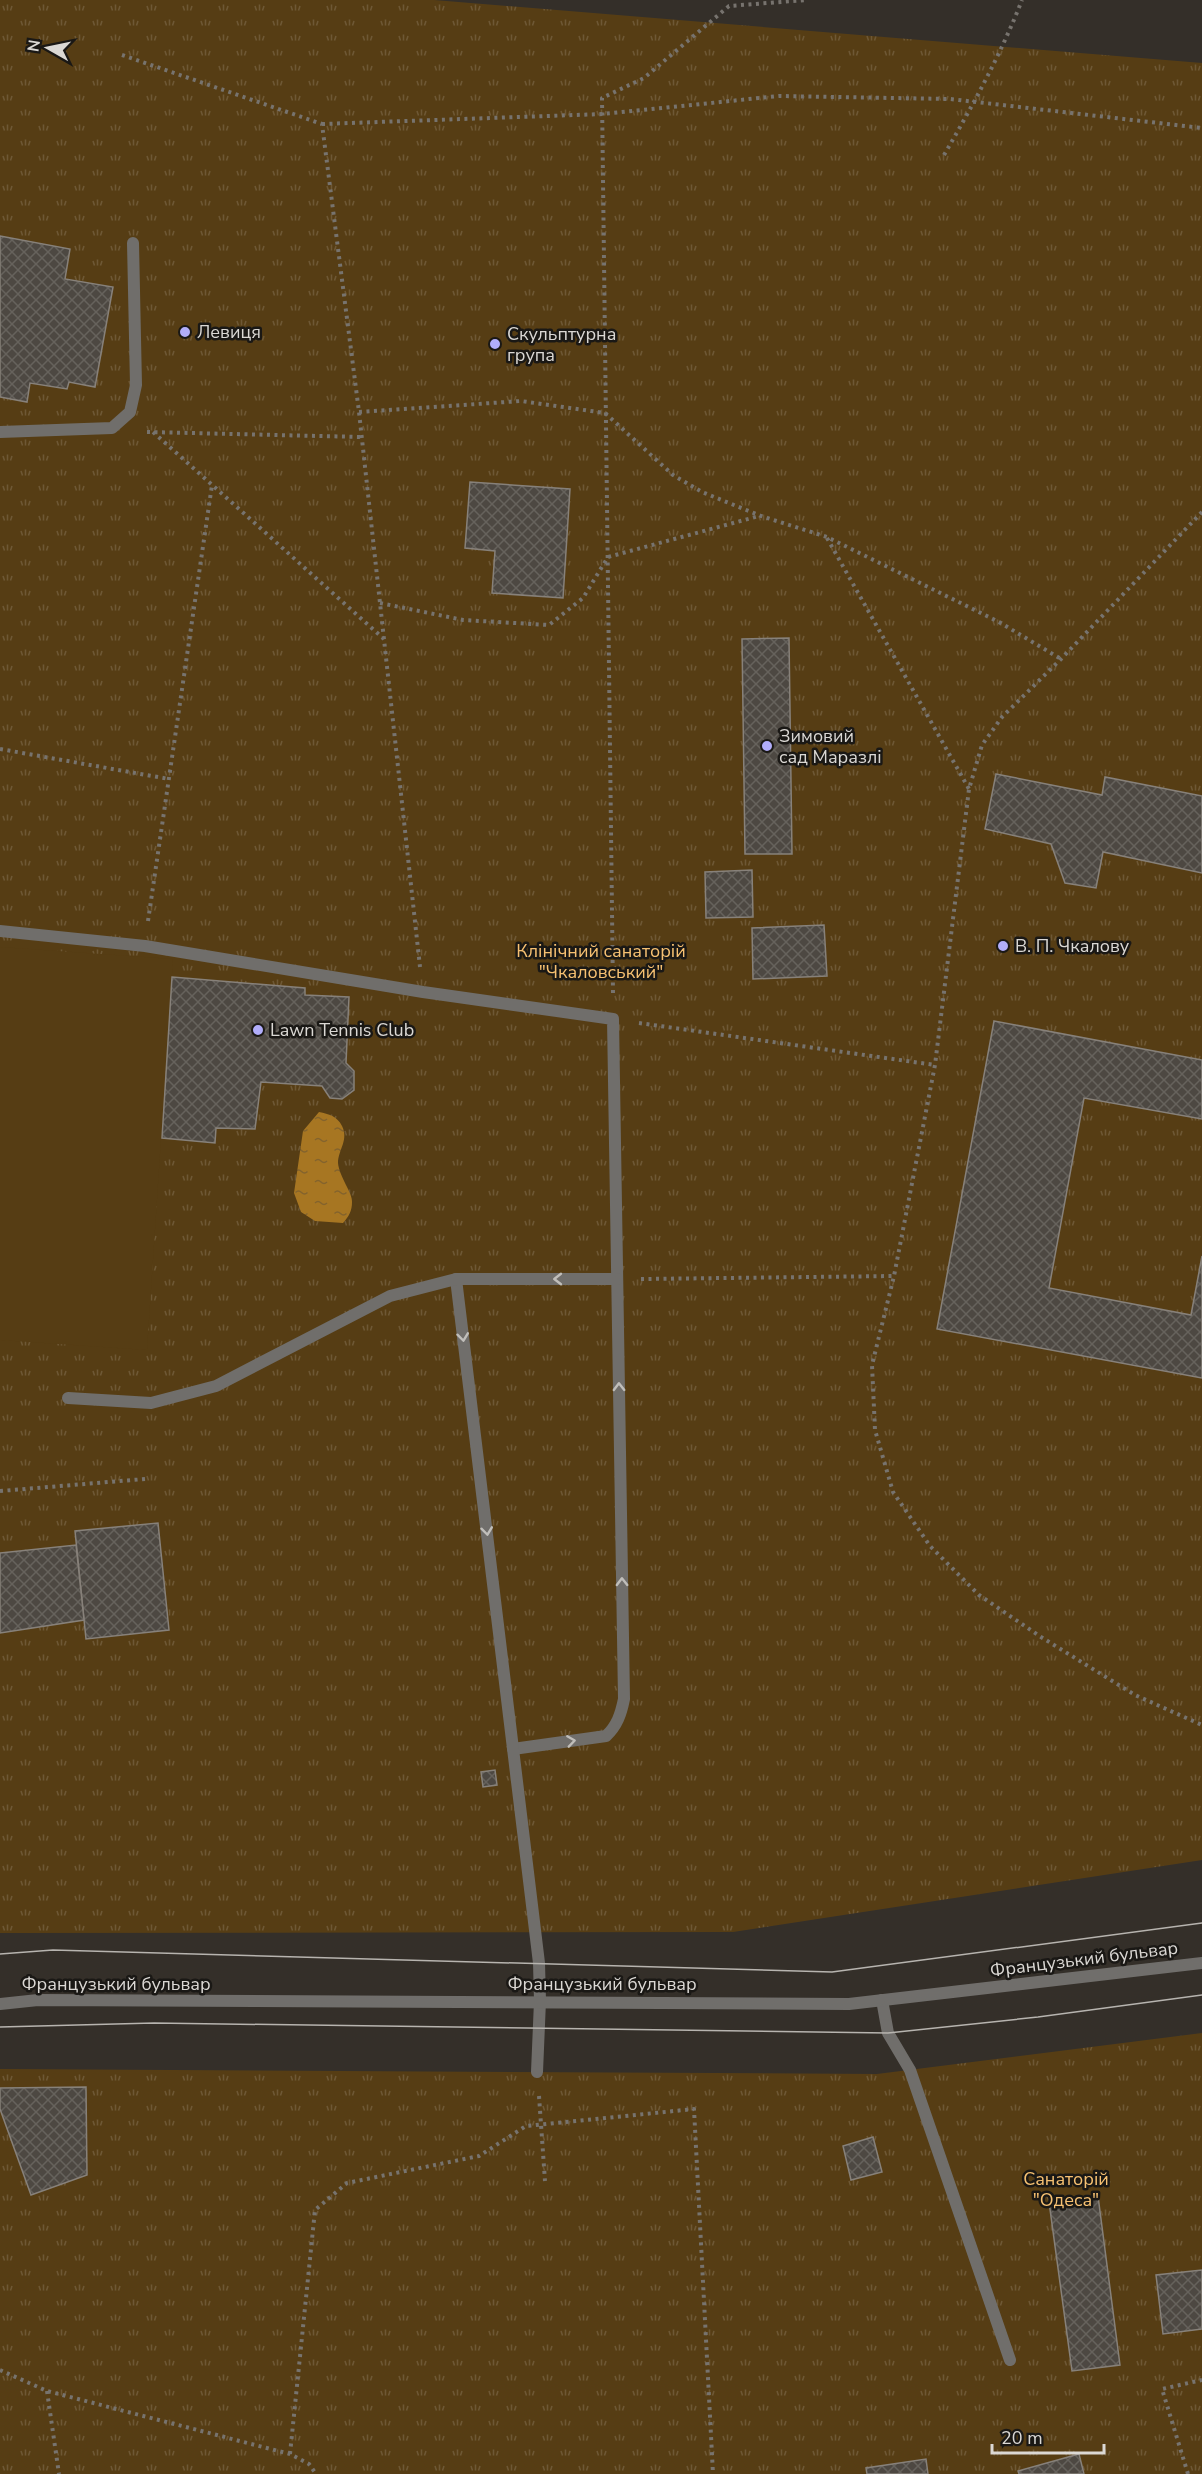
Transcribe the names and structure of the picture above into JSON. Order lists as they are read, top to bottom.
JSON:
{
  "streets": {
    "street": ["Французький бульвар"]
  },
  "parks": ["Клінічний санаторій \"Чкаловський\"", "Санаторій \"Одеса\""],
  "places": [
    "Левиця",
    "Скульптурна група",
    "Зимовий сад Маразлі",
    "В. П. Чкалову",
    "Lawn Tennis Club"
  ],
  "scale_bar": "20 m",
  "north": "left"
}
